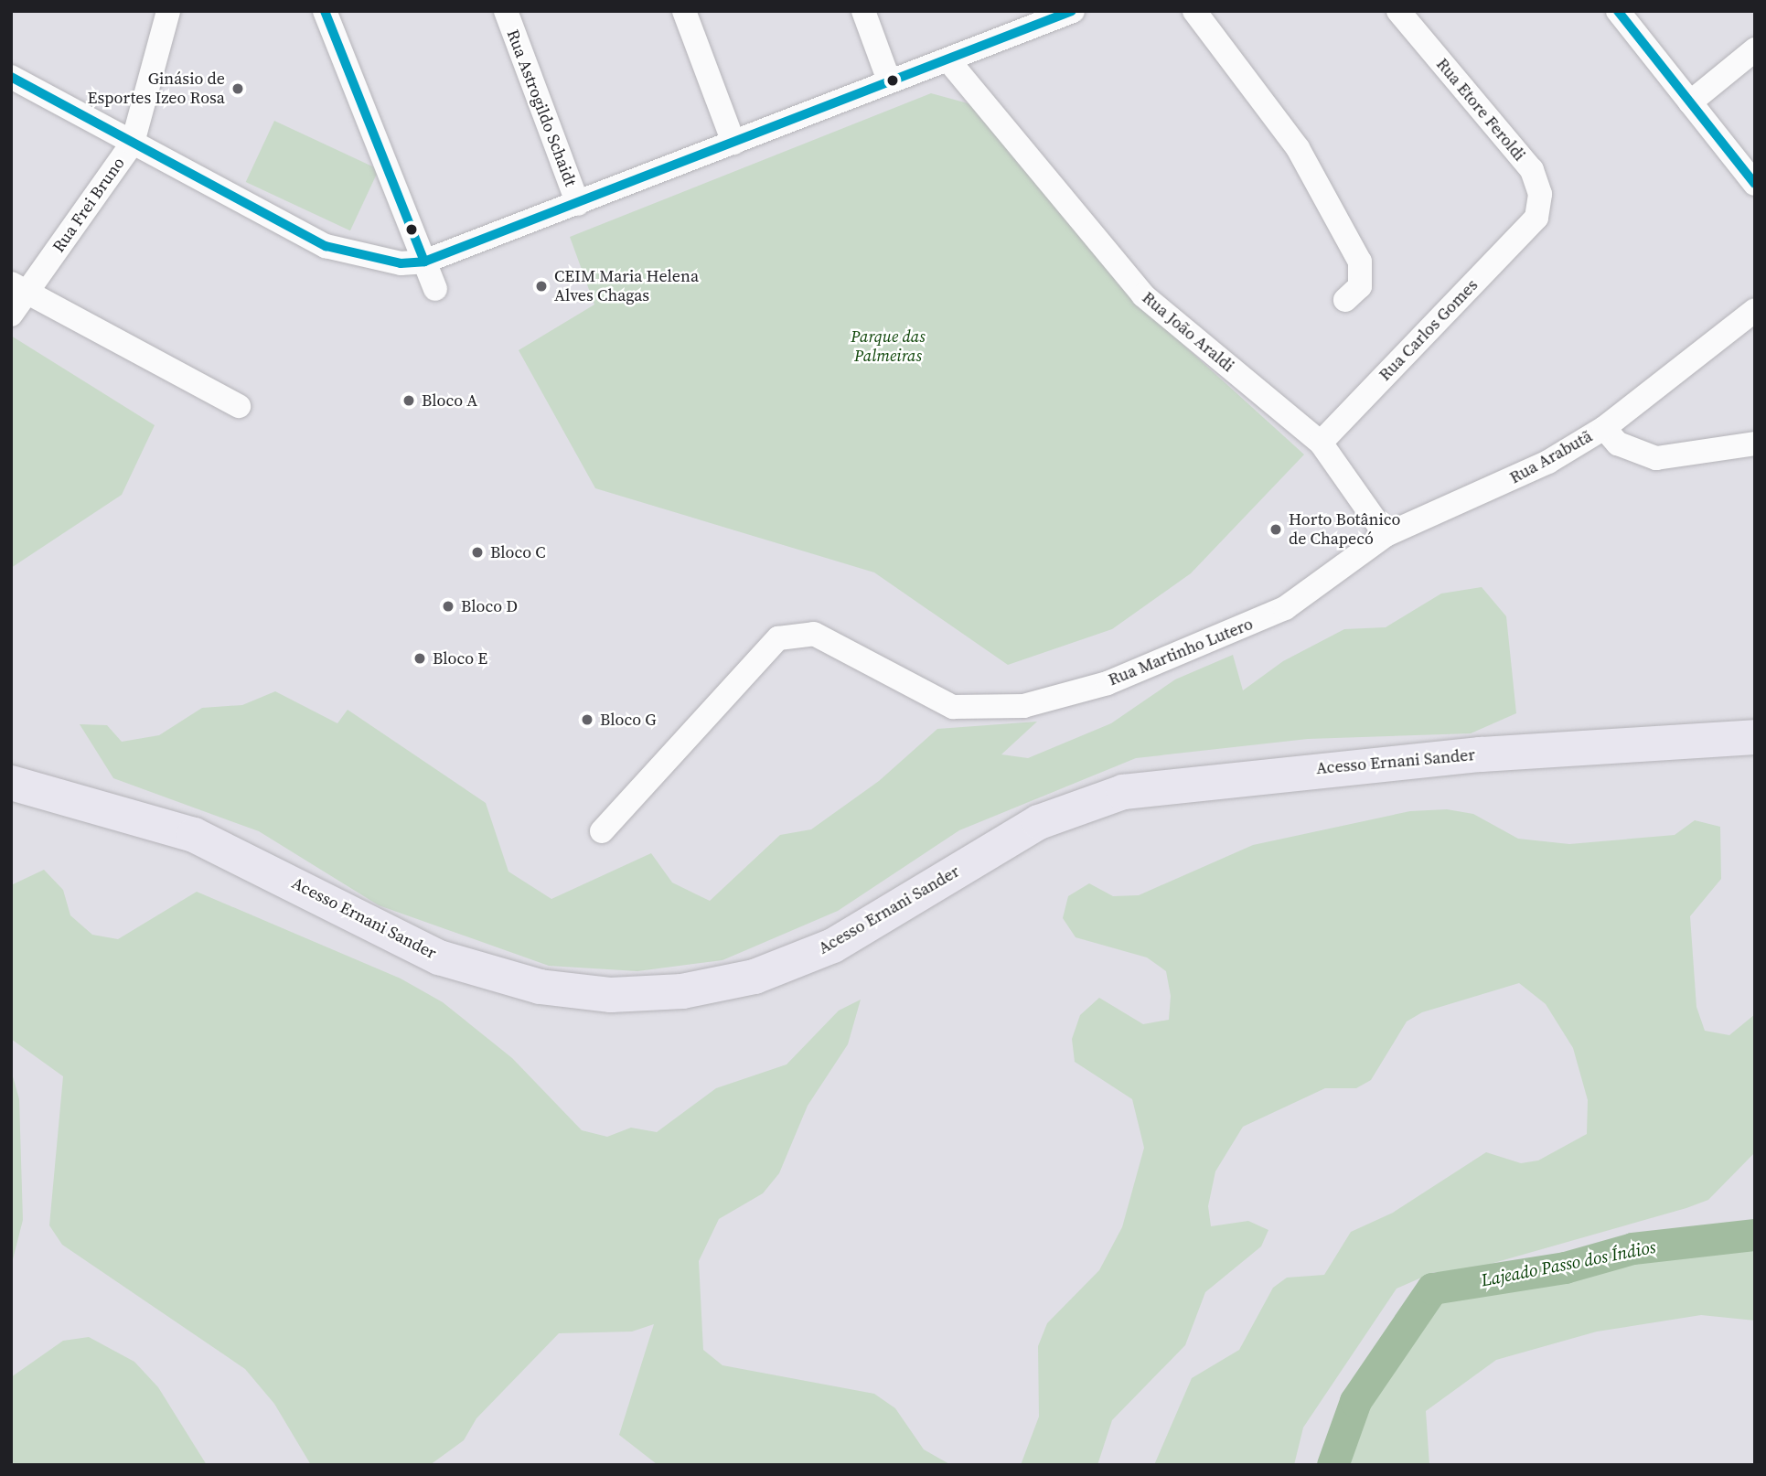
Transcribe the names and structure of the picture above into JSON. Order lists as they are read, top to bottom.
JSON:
{
  "streets": {
    "highway": ["Acesso Ernani Sander"],
    "street": [
      "Rua Astrogildo Schaidt",
      "Rua Etore Feroldi",
      "Rua Frei Bruno",
      "Rua Carlos Gomes",
      "Rua João Araldi",
      "Rua Arabutã",
      "Rua Martinho Lutero"
    ]
  },
  "crossings": [
    ["Rua Etore Feroldi", "Rua Carlos Gomes"],
    ["Rua Carlos Gomes", "Rua João Araldi"],
    ["Rua João Araldi", "Rua Arabutã"],
    ["Rua João Araldi", "Rua Martinho Lutero"],
    ["Rua Arabutã", "Rua Martinho Lutero"]
  ],
  "water": ["Lajeado Passo dos Índios"],
  "parks": ["Parque das Palmeiras"],
  "places": [
    "Ginásio de Esportes Izeo Rosa",
    "CEIM Maria Helena Alves Chagas",
    "Bloco A",
    "Horto Botânico de Chapecó",
    "Bloco C",
    "Bloco D",
    "Bloco E",
    "Bloco G"
  ]
}
